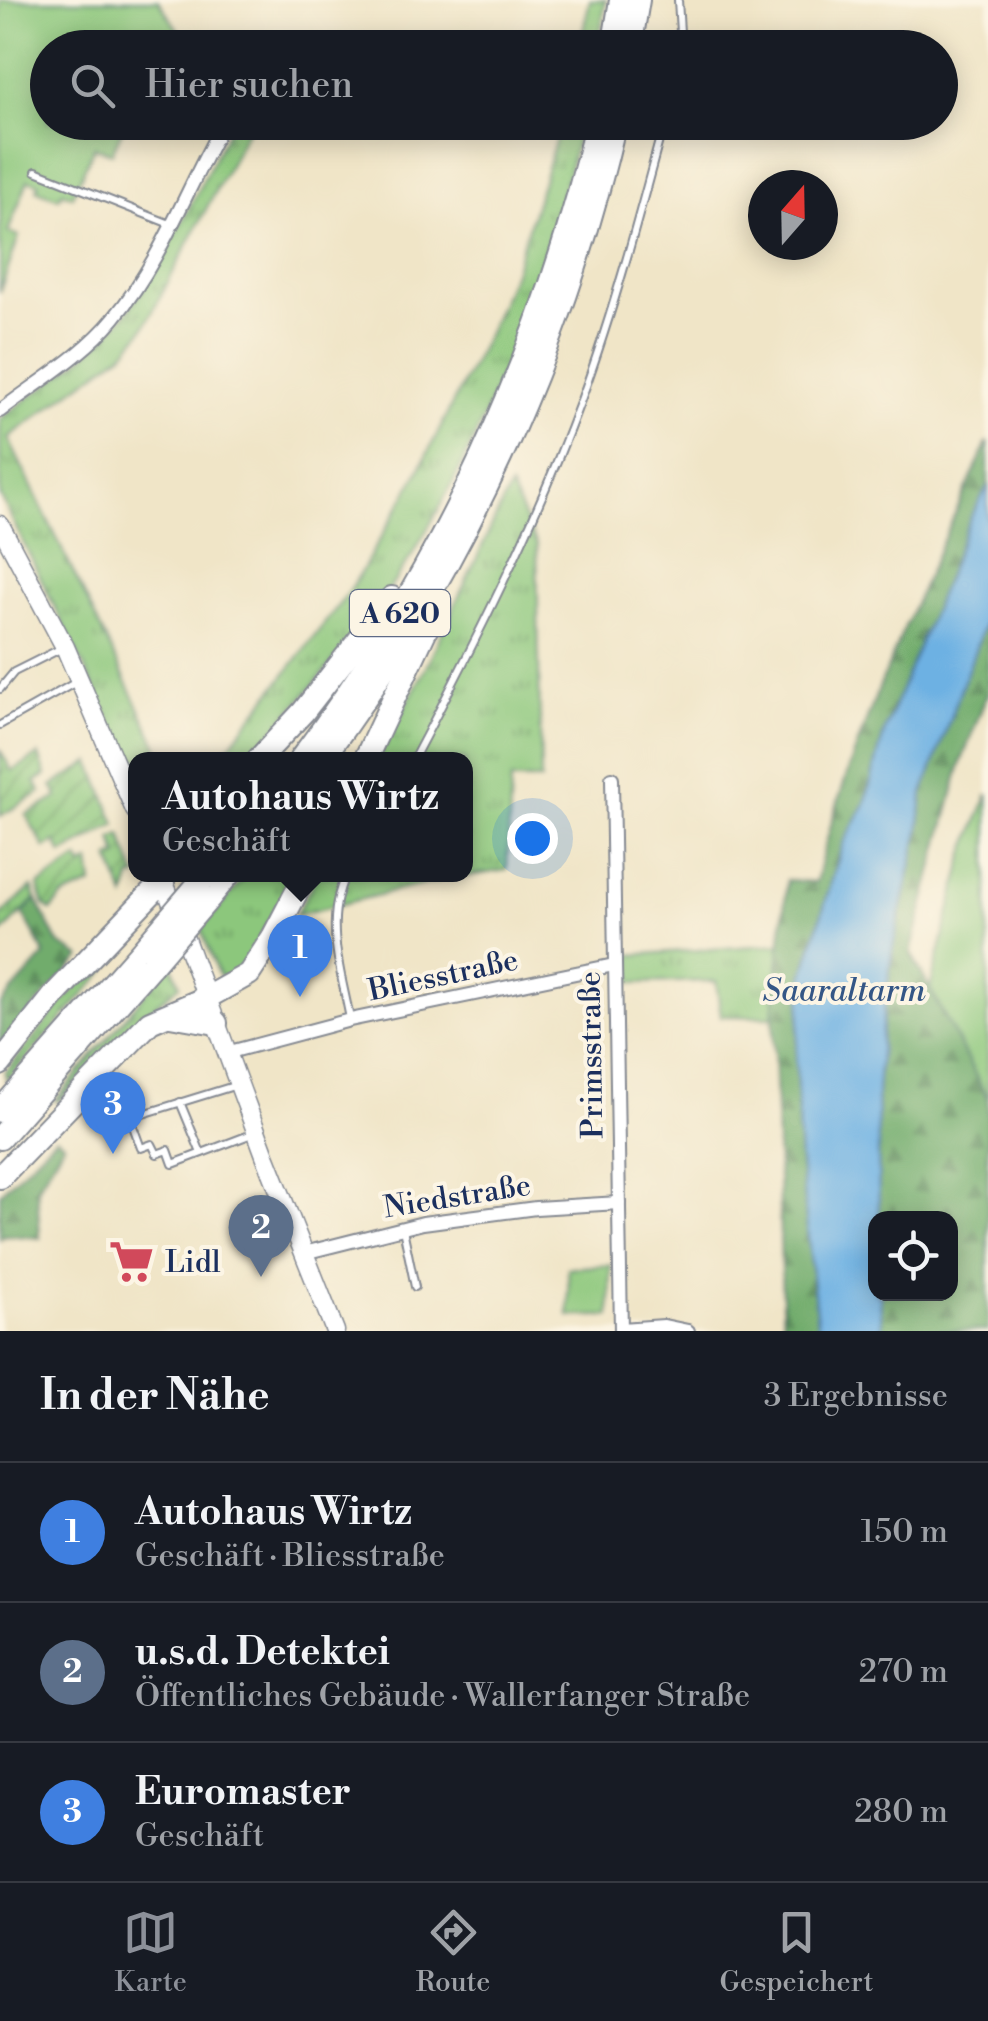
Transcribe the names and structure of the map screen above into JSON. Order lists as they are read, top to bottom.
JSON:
{
  "streets": {
    "highway": ["A 620"],
    "street": ["Bliesstraße", "Primsstraße", "Niedstraße"]
  },
  "crossings": [
    ["Bliesstraße", "Primsstraße"],
    ["Primsstraße", "Niedstraße"]
  ],
  "water": ["Saaraltarm"],
  "places": {
    "supermarket": ["Lidl"]
  },
  "north": "top",
  "page": {
    "search": "Hier suchen",
    "popup": ["Autohaus Wirtz", "Geschäft"],
    "pins": ["1", "3", "2"],
    "heading": ["In der Nähe", "3 Ergebnisse"],
    "list": [
      {
        "mark": "1",
        "name": "Autohaus Wirtz",
        "note": "Geschäft · Bliesstraße",
        "value": "150 m"
      },
      {
        "mark": "2",
        "name": "u.s.d. Detektei",
        "note": "Öffentliches Gebäude · Wallerfanger Straße",
        "value": "270 m"
      },
      {
        "mark": "3",
        "name": "Euromaster",
        "note": "Geschäft",
        "value": "280 m"
      }
    ],
    "nav": ["Karte", "Route", "Gespeichert"]
  }
}
